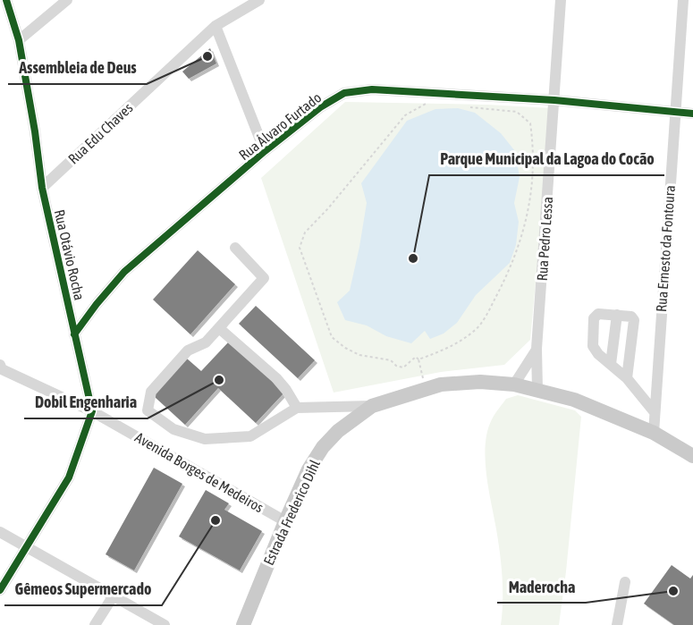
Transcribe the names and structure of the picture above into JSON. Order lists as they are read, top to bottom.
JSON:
{
  "streets": {
    "main road": ["Estrada Frederico Dihl"],
    "street": [
      "Rua Álvaro Furtado",
      "Rua Edu Chaves",
      "Rua Pedro Lessa",
      "Rua Ernesto da Fontoura",
      "Rua Otávio Rocha",
      "Avenida Borges de Medeiros"
    ]
  },
  "crossings": [
    ["Rua Álvaro Furtado", "Rua Pedro Lessa"],
    ["Rua Álvaro Furtado", "Rua Ernesto da Fontoura"],
    ["Rua Álvaro Furtado", "Rua Otávio Rocha"],
    ["Rua Edu Chaves", "Rua Otávio Rocha"],
    ["Rua Pedro Lessa", "Estrada Frederico Dihl"],
    ["Rua Ernesto da Fontoura", "Estrada Frederico Dihl"],
    ["Rua Otávio Rocha", "Avenida Borges de Medeiros"],
    ["Avenida Borges de Medeiros", "Estrada Frederico Dihl"]
  ],
  "places": [
    "Assembleia de Deus",
    "Parque Municipal da Lagoa do Cocão",
    "Dobil Engenharia",
    "Gêmeos Supermercado",
    "Maderocha"
  ]
}
